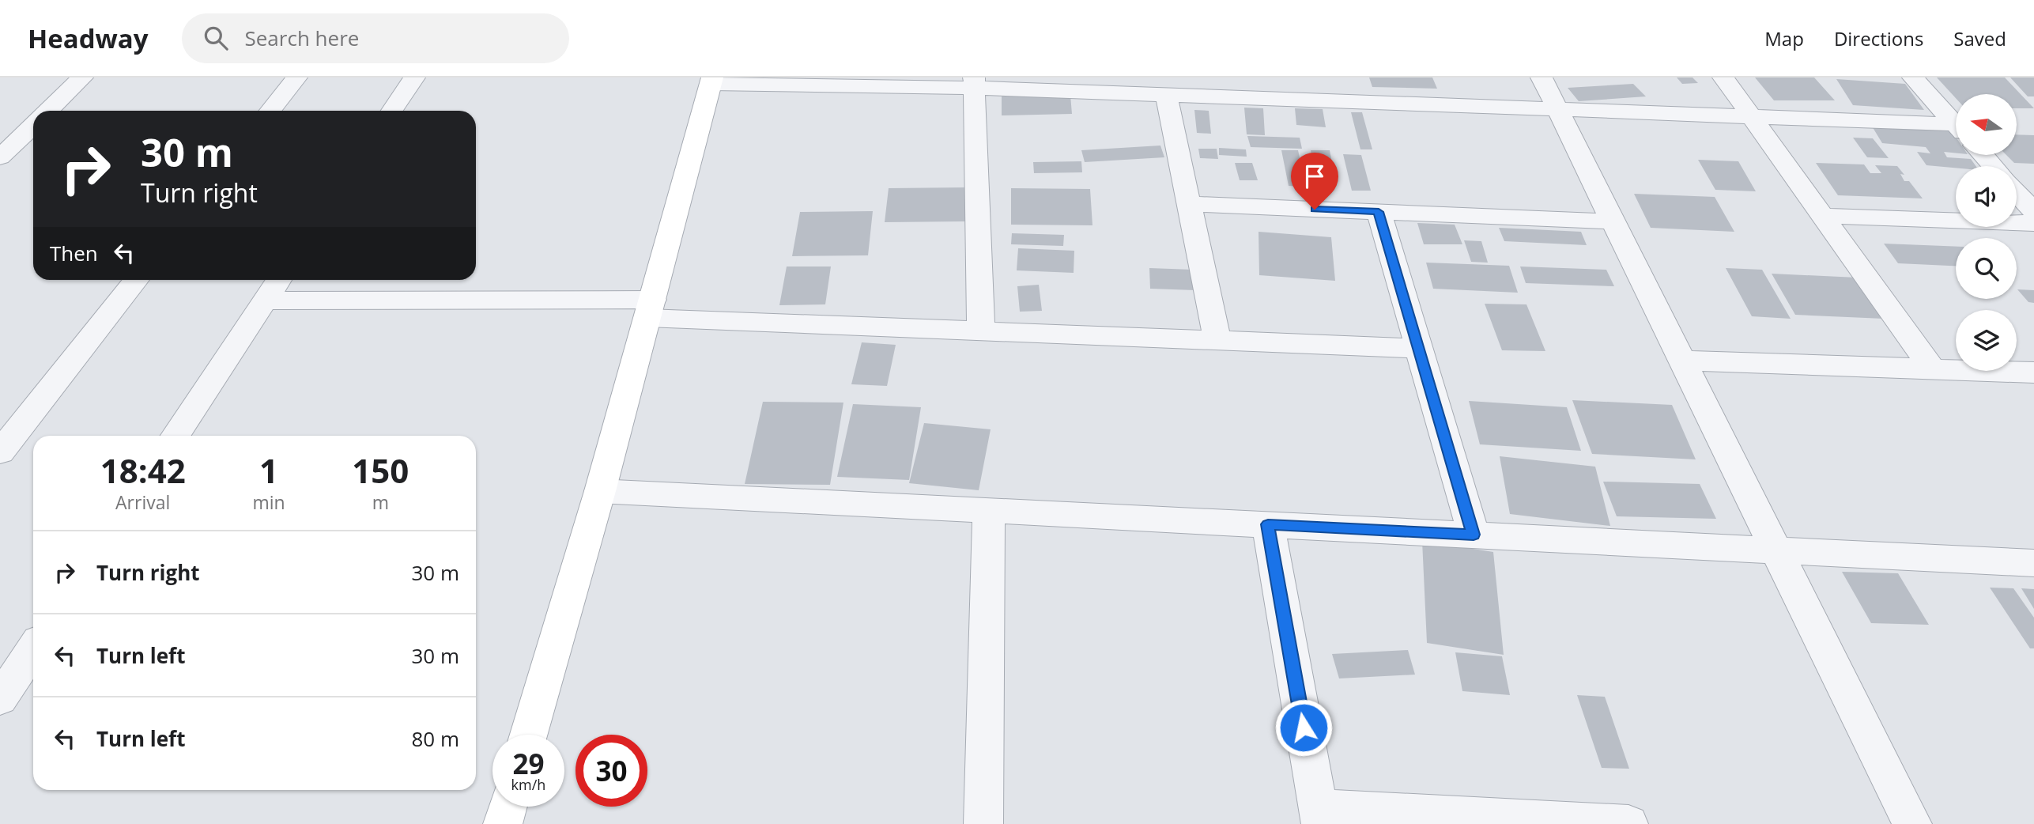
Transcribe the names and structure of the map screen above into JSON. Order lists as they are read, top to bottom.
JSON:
{
  "north": "left",
  "page": {
    "header": "Headway",
    "search": "Search here",
    "nav": ["Map", "Directions", "Saved"],
    "turn": ["30 m", "Turn right"],
    "then": "Then",
    "eta": [
      "18:42",
      "Arrival",
      "1",
      "min",
      "150",
      "m"
    ],
    "list": [
      {
        "name": "Turn right",
        "value": "30 m"
      },
      {
        "name": "Turn left",
        "value": "30 m"
      },
      {
        "name": "Turn left",
        "value": "80 m"
      }
    ],
    "speed": "29 km/h",
    "limit": "30"
  }
}
